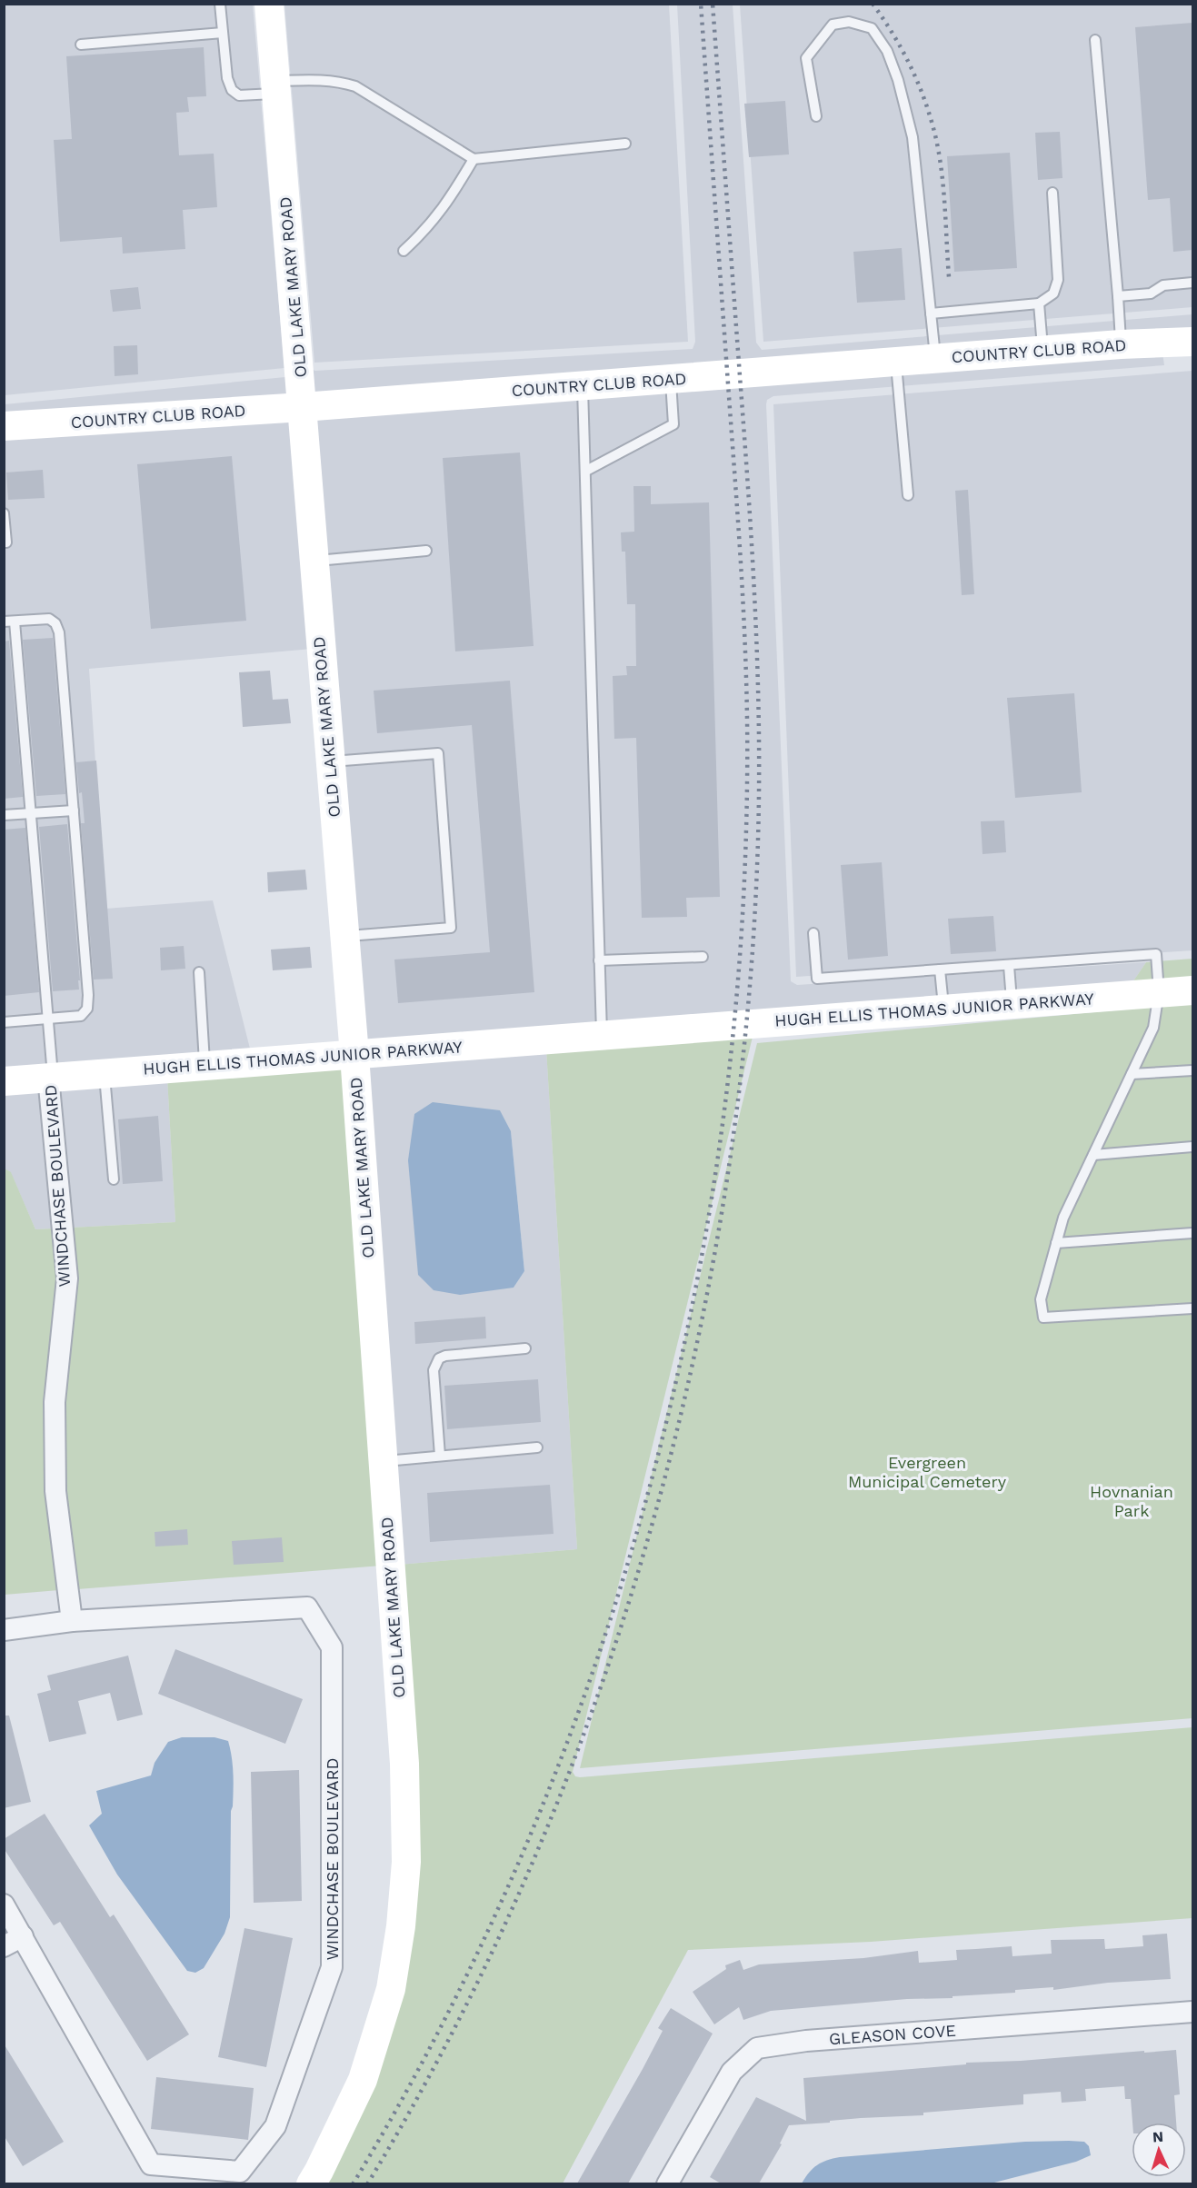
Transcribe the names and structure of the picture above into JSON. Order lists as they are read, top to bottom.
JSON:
{
  "streets": {
    "street": [
      "OLD LAKE MARY ROAD",
      "COUNTRY CLUB ROAD",
      "HUGH ELLIS THOMAS JUNIOR PARKWAY",
      "WINDCHASE BOULEVARD",
      "GLEASON COVE"
    ]
  },
  "crossings": [
    ["OLD LAKE MARY ROAD", "COUNTRY CLUB ROAD"],
    ["OLD LAKE MARY ROAD", "HUGH ELLIS THOMAS JUNIOR PARKWAY"],
    ["HUGH ELLIS THOMAS JUNIOR PARKWAY", "WINDCHASE BOULEVARD"]
  ],
  "parks": ["Evergreen Municipal Cemetery", "Hovnanian Park"],
  "north": "top"
}
